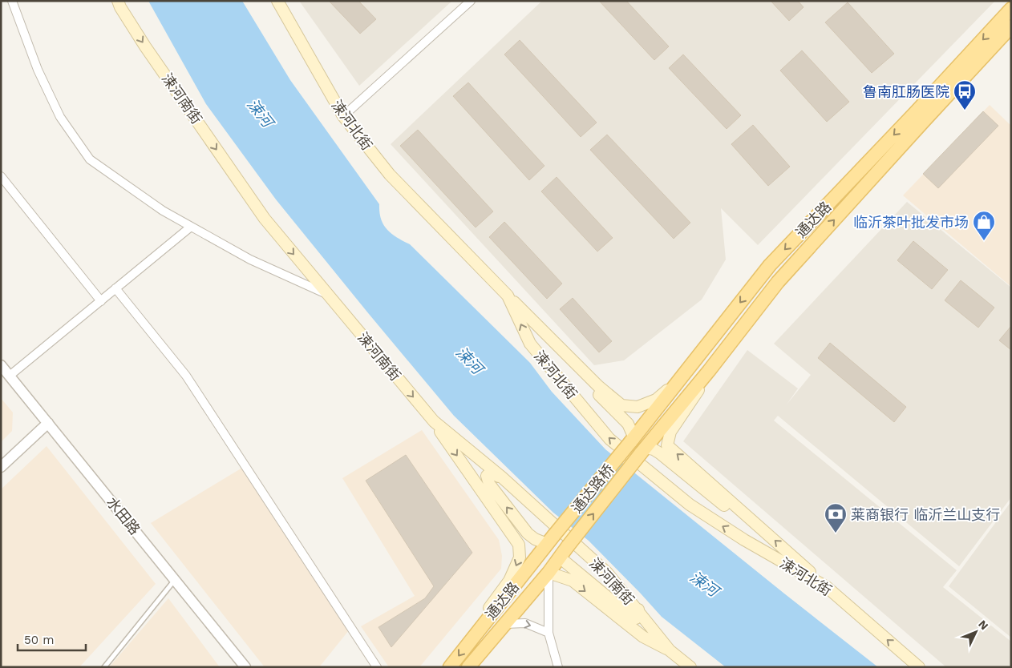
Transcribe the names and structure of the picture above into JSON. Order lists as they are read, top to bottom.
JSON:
{
  "streets": {
    "main road": [
      "涑河南街",
      "涑河北街",
      "通达路",
      "通达路桥"
    ],
    "street": ["水田路"]
  },
  "crossings": [
    ["通达路", "通达路桥"]
  ],
  "one_way": ["涑河南街", "涑河北街"],
  "water": ["涑河"],
  "places": {
    "bus stop": ["鲁南肛肠医院"],
    "shop": ["临沂茶叶批发市场"],
    "bank": ["莱商银行 临沂兰山支行"]
  },
  "scale_bar": "50 m",
  "north": "top right"
}
